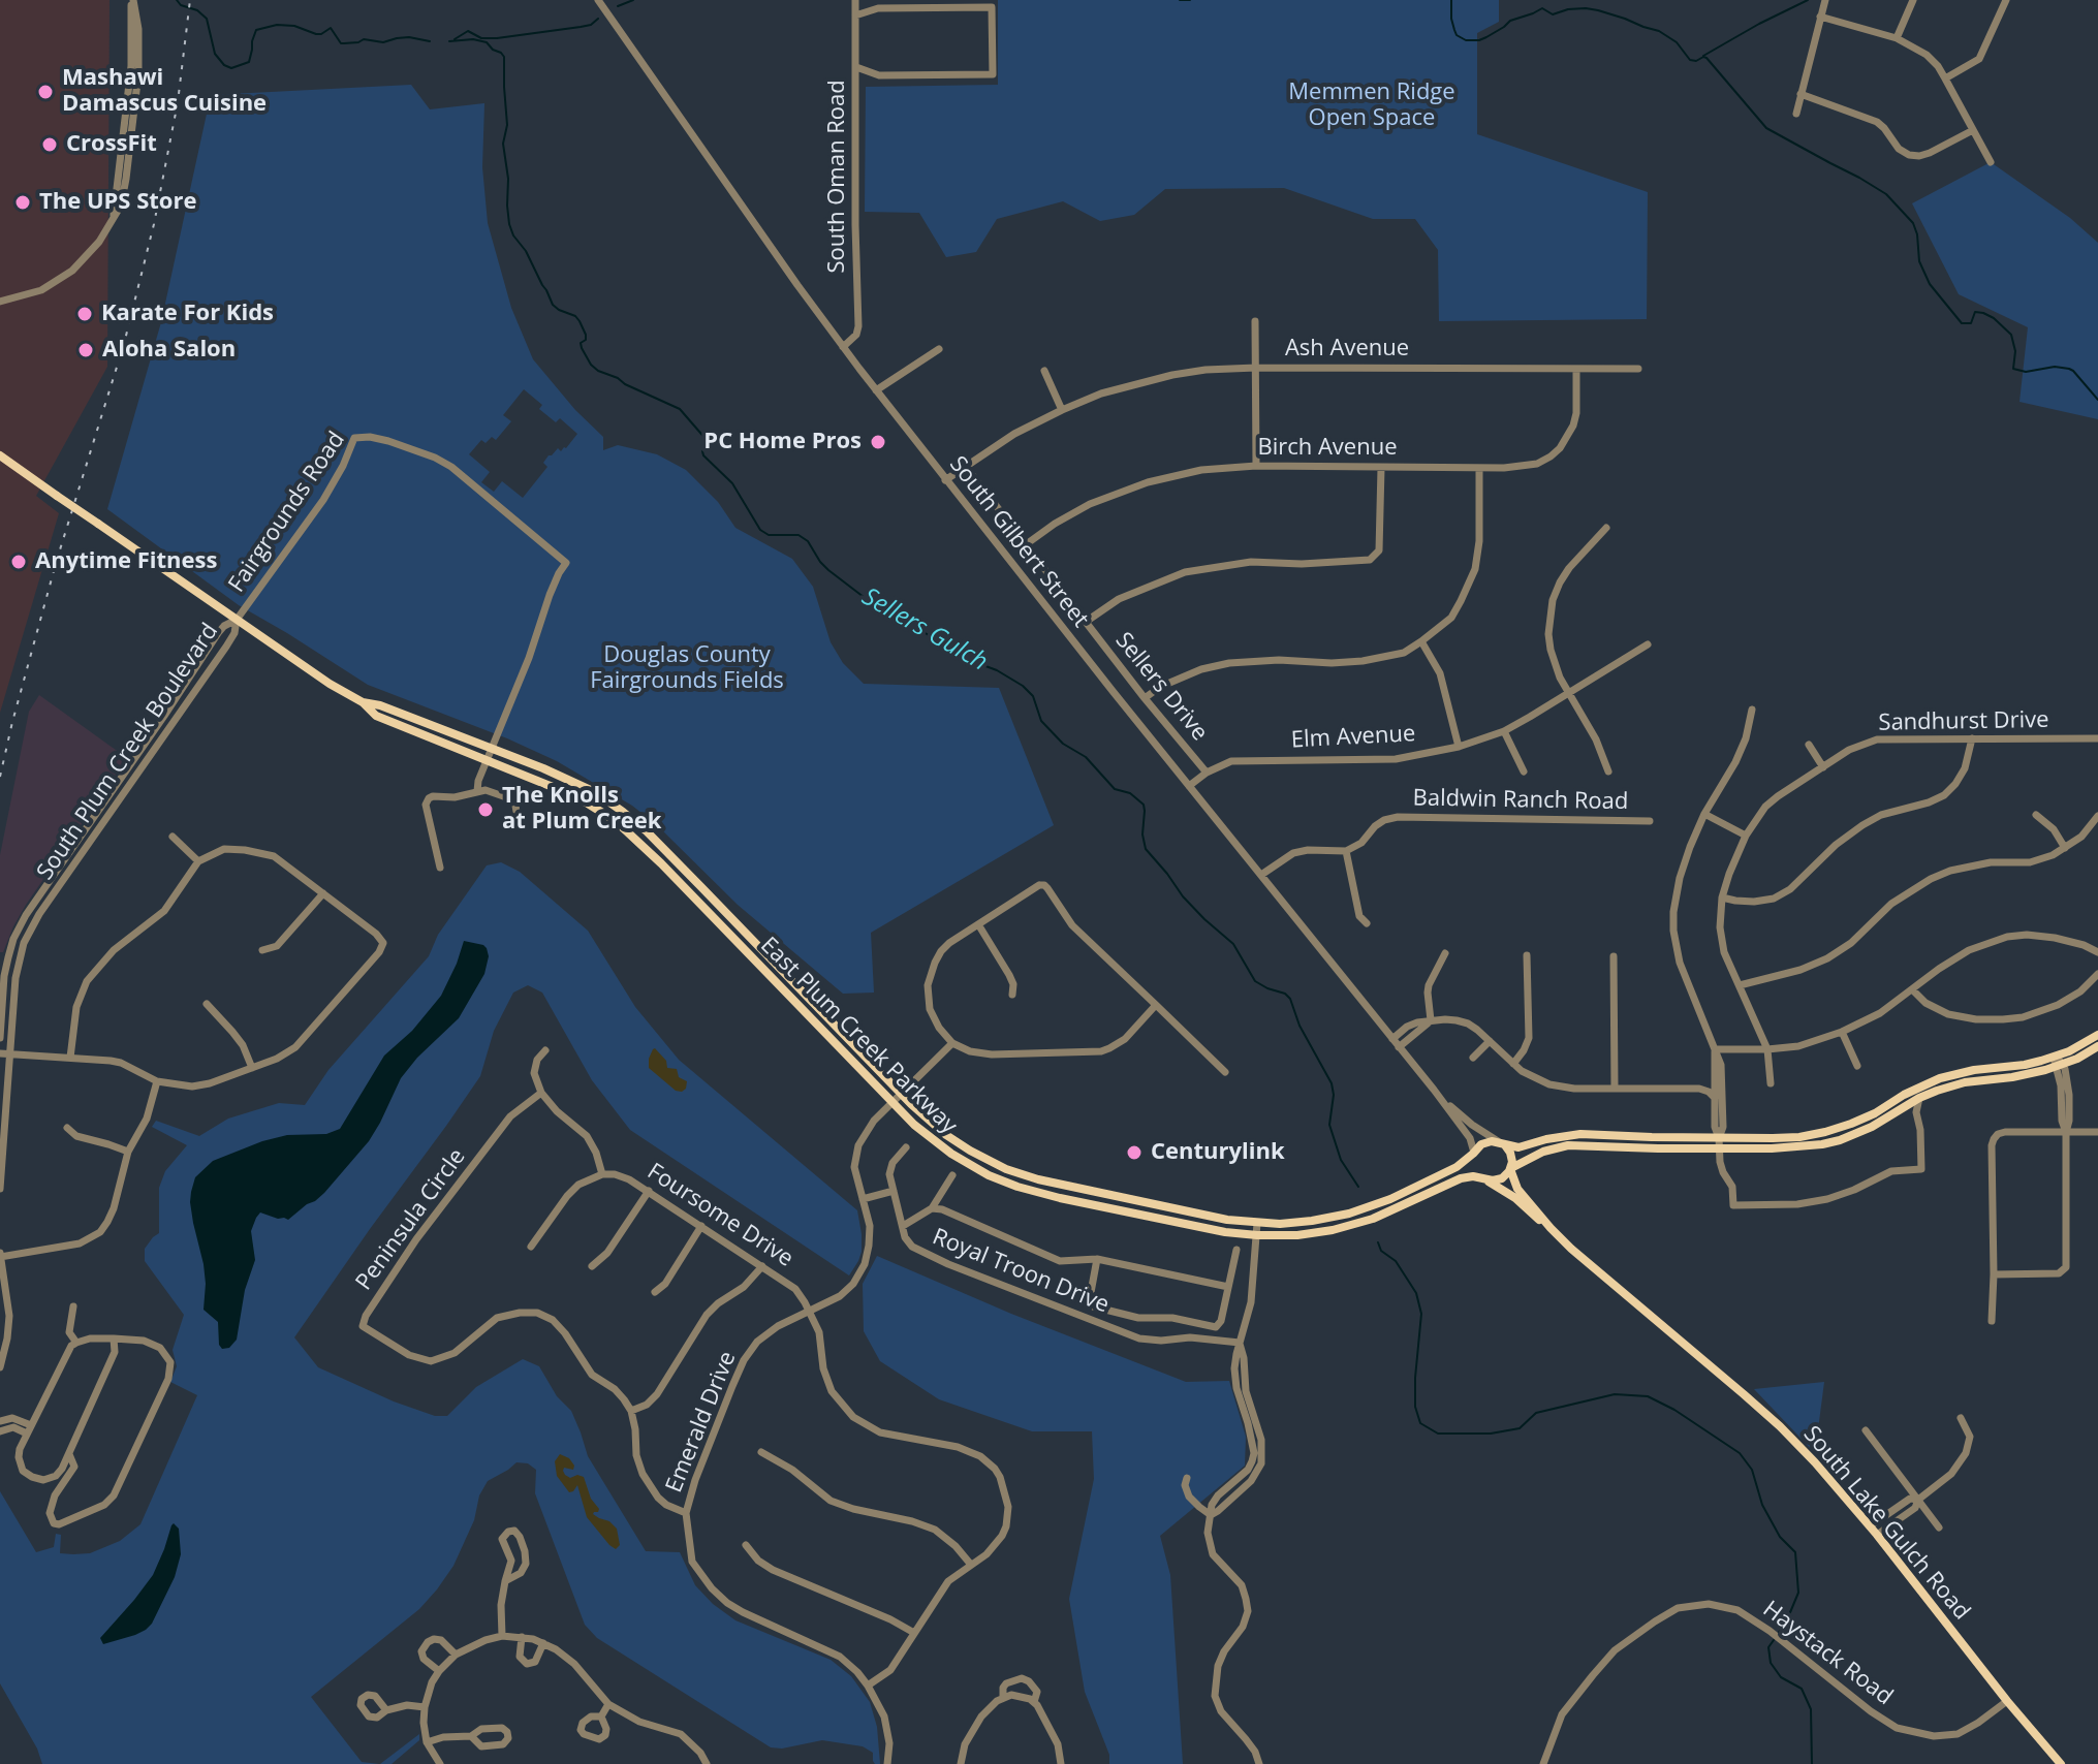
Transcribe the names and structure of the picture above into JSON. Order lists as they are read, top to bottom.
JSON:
{
  "streets": {
    "main road": ["East Plum Creek Parkway", "South Lake Gulch Road"],
    "street": [
      "South Oman Road",
      "Ash Avenue",
      "Birch Avenue",
      "Fairgrounds Road",
      "South Gilbert Street",
      "Sellers Drive",
      "Sandhurst Drive",
      "Elm Avenue",
      "South Plum Creek Boulevard",
      "Baldwin Ranch Road",
      "Foursome Drive",
      "Peninsula Circle",
      "Royal Troon Drive",
      "Emerald Drive",
      "Haystack Road"
    ]
  },
  "crossings": [
    ["South Oman Road", "South Gilbert Street"],
    ["Ash Avenue", "Birch Avenue"],
    ["Ash Avenue", "South Gilbert Street"],
    ["Ash Avenue", "Sellers Drive"],
    ["Birch Avenue", "Sellers Drive"],
    ["Fairgrounds Road", "South Plum Creek Boulevard"],
    ["Fairgrounds Road", "East Plum Creek Parkway"],
    ["South Gilbert Street", "Elm Avenue"],
    ["South Gilbert Street", "East Plum Creek Parkway"],
    ["South Gilbert Street", "South Lake Gulch Road"],
    ["Sellers Drive", "Elm Avenue"],
    ["South Plum Creek Boulevard", "East Plum Creek Parkway"],
    ["East Plum Creek Parkway", "Emerald Drive"],
    ["East Plum Creek Parkway", "South Lake Gulch Road"],
    ["Foursome Drive", "Emerald Drive"],
    ["South Lake Gulch Road", "Haystack Road"]
  ],
  "water": ["Sellers Gulch"],
  "parks": ["Memmen Ridge Open Space", "Douglas County Fairgrounds Fields"],
  "places": [
    "Mashawi Damascus Cuisine",
    "CrossFit",
    "The UPS Store",
    "Karate For Kids",
    "Aloha Salon",
    "PC Home Pros",
    "Anytime Fitness",
    "The Knolls at Plum Creek",
    "Centurylink"
  ]
}
